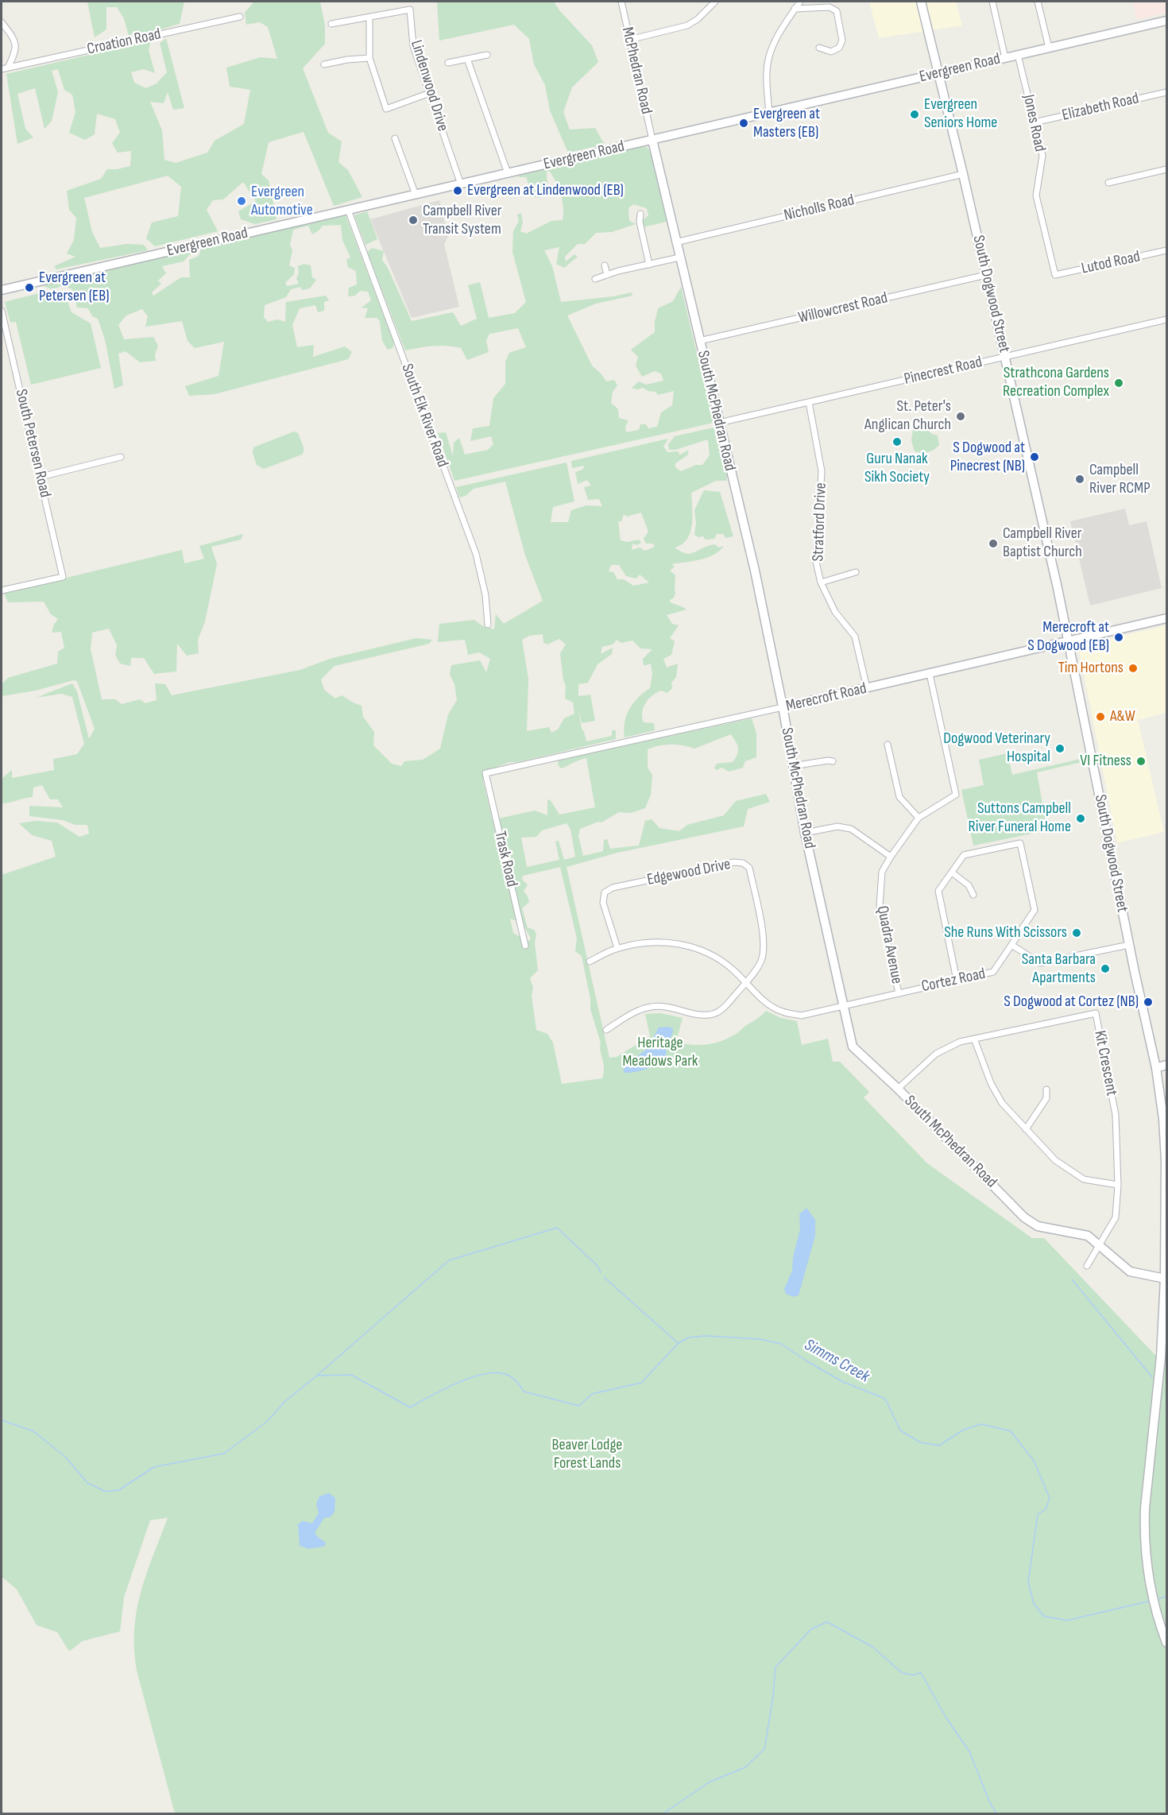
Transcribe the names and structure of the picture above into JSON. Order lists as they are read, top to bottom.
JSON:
{
  "streets": {
    "street": [
      "Croation Road",
      "Evergreen Road",
      "McPhedran Road",
      "Lindenwood Drive",
      "Elizabeth Road",
      "Jones Road",
      "Nicholls Road",
      "Lutod Road",
      "South Dogwood Street",
      "Willowcrest Road",
      "Pinecrest Road",
      "South McPhedran Road",
      "South Elk River Road",
      "South Petersen Road",
      "Stratford Drive",
      "Merecroft Road",
      "Trask Road",
      "Edgewood Drive",
      "Quadra Avenue",
      "Cortez Road",
      "Kit Crescent"
    ]
  },
  "crossings": [
    ["Evergreen Road", "McPhedran Road"],
    ["Evergreen Road", "Lindenwood Drive"],
    ["Evergreen Road", "Jones Road"],
    ["Evergreen Road", "South Dogwood Street"],
    ["Evergreen Road", "South McPhedran Road"],
    ["Evergreen Road", "South Elk River Road"],
    ["McPhedran Road", "South McPhedran Road"],
    ["Elizabeth Road", "Jones Road"],
    ["Jones Road", "Lutod Road"],
    ["Nicholls Road", "South Dogwood Street"],
    ["Nicholls Road", "South McPhedran Road"],
    ["South Dogwood Street", "Willowcrest Road"],
    ["South Dogwood Street", "Pinecrest Road"],
    ["South Dogwood Street", "South McPhedran Road"],
    ["South Dogwood Street", "Merecroft Road"],
    ["Willowcrest Road", "South McPhedran Road"],
    ["Pinecrest Road", "South McPhedran Road"],
    ["Pinecrest Road", "Stratford Drive"],
    ["South McPhedran Road", "Merecroft Road"],
    ["South McPhedran Road", "Cortez Road"],
    ["South McPhedran Road", "Kit Crescent"],
    ["Stratford Drive", "Merecroft Road"],
    ["Merecroft Road", "Trask Road"],
    ["Merecroft Road", "Quadra Avenue"],
    ["Edgewood Drive", "Cortez Road"],
    ["Quadra Avenue", "Cortez Road"]
  ],
  "water": ["Simms Creek"],
  "parks": ["Heritage Meadows Park", "Beaver Lodge Forest Lands"],
  "places": [
    "Evergreen Seniors Home",
    "Evergreen at Masters (EB)",
    "Evergreen at Lindenwood (EB)",
    "Evergreen Automotive",
    "Campbell River Transit System",
    "Evergreen at Petersen (EB)",
    "Strathcona Gardens Recreation Complex",
    "St. Peter's Anglican Church",
    "Guru Nanak Sikh Society",
    "S Dogwood at Pinecrest (NB)",
    "Campbell River RCMP",
    "Campbell River Baptist Church",
    "Merecroft at S Dogwood (EB)",
    "Tim Hortons",
    "A&W",
    "Dogwood Veterinary Hospital",
    "VI Fitness",
    "Suttons Campbell River Funeral Home",
    "She Runs With Scissors",
    "Santa Barbara Apartments",
    "S Dogwood at Cortez (NB)"
  ]
}
